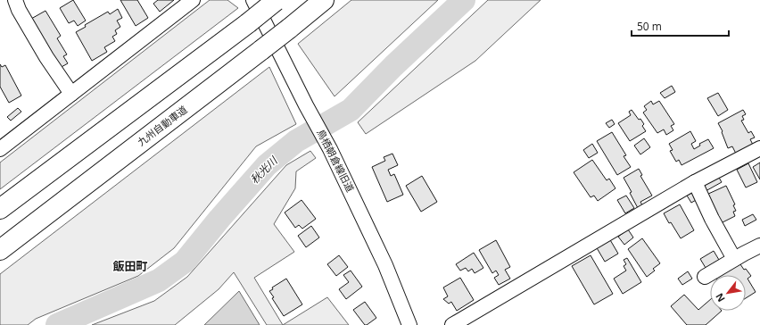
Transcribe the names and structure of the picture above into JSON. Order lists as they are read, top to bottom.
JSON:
{
  "streets": {
    "highway": ["九州自動車道"],
    "street": ["鳥栖朝倉線旧道"]
  },
  "districts": ["飯田町"],
  "water": ["秋光川"],
  "scale_bar": "50 m",
  "north": "bottom left"
}
